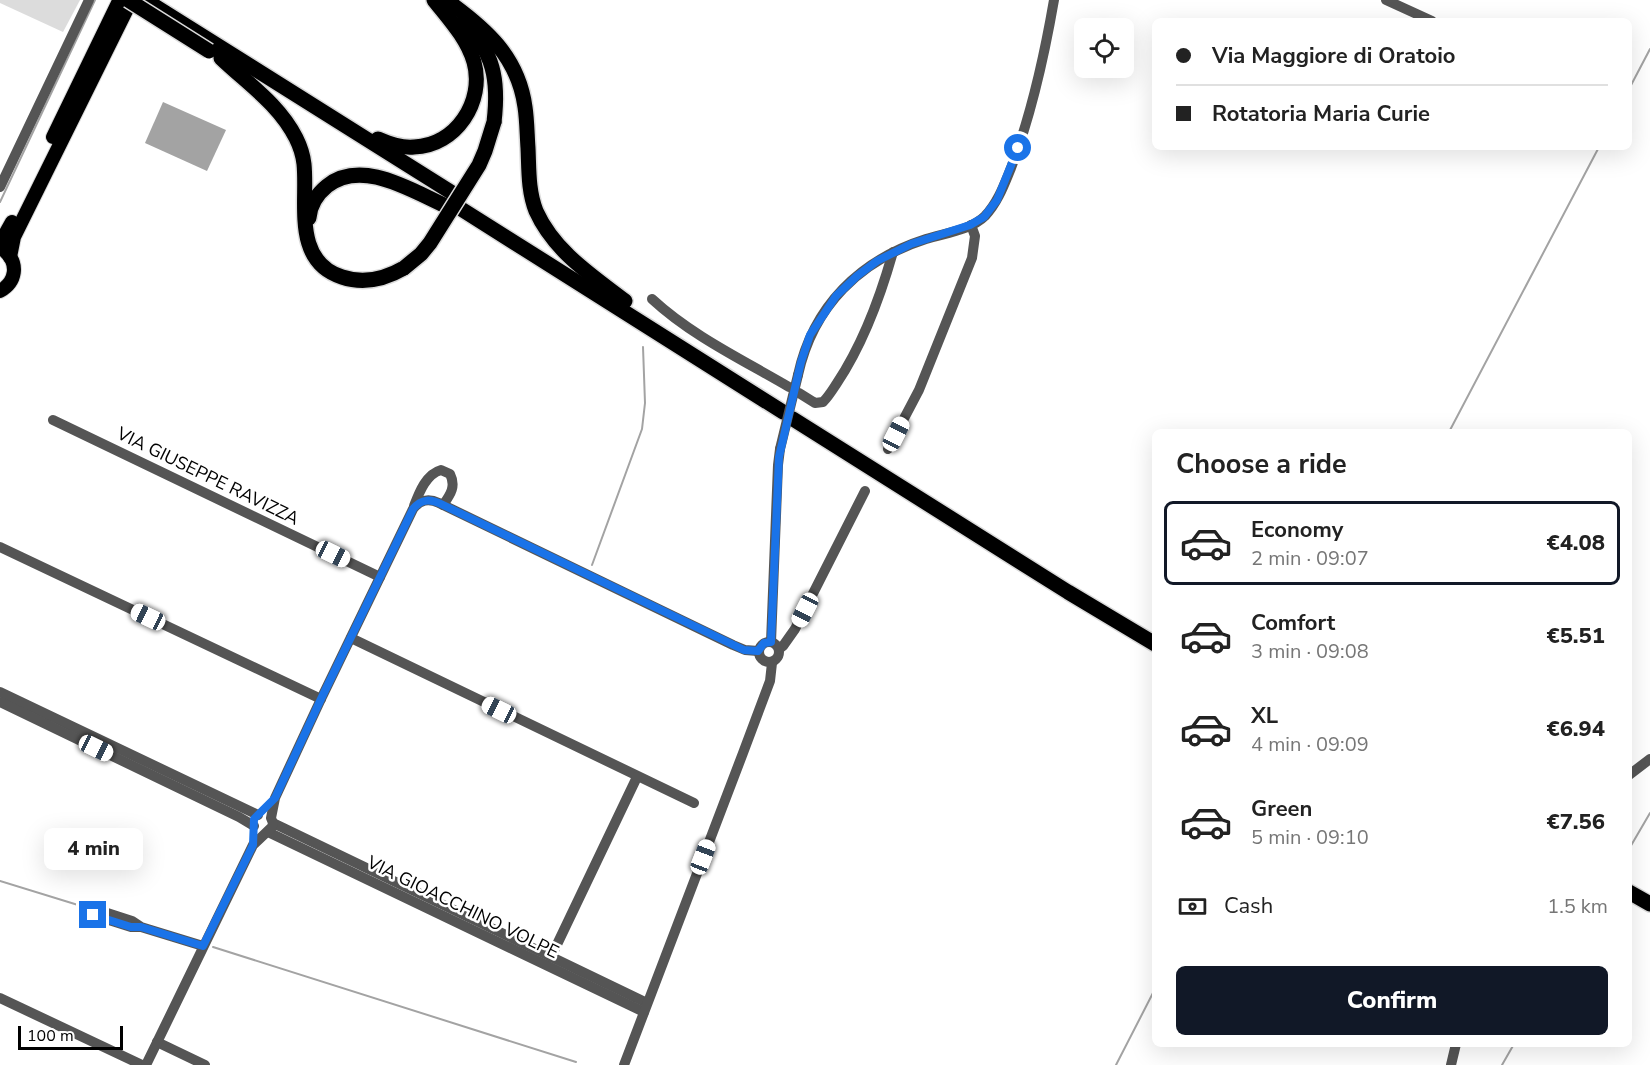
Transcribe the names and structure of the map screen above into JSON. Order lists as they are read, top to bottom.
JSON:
{
  "streets": {
    "street": ["VIA GIUSEPPE RAVIZZA", "VIA GIOACCHINO VOLPE"]
  },
  "scale_bar": "100 m",
  "page": {
    "banner": ["Via Maggiore di Oratoio", "Rotatoria Maria Curie"],
    "heading": "Choose a ride",
    "list": [
      {
        "name": "Economy",
        "note": "2 min · 09:07",
        "value": "€4.08"
      },
      {
        "name": "Comfort",
        "note": "3 min · 09:08",
        "value": "€5.51"
      },
      {
        "name": "XL",
        "note": "4 min · 09:09",
        "value": "€6.94"
      },
      {
        "name": "Green",
        "note": "5 min · 09:10",
        "value": "€7.56"
      }
    ],
    "bubble": "4 min",
    "pay": ["Cash", "1.5 km"],
    "buttons": "Confirm",
    "scale": "100 m"
  }
}
